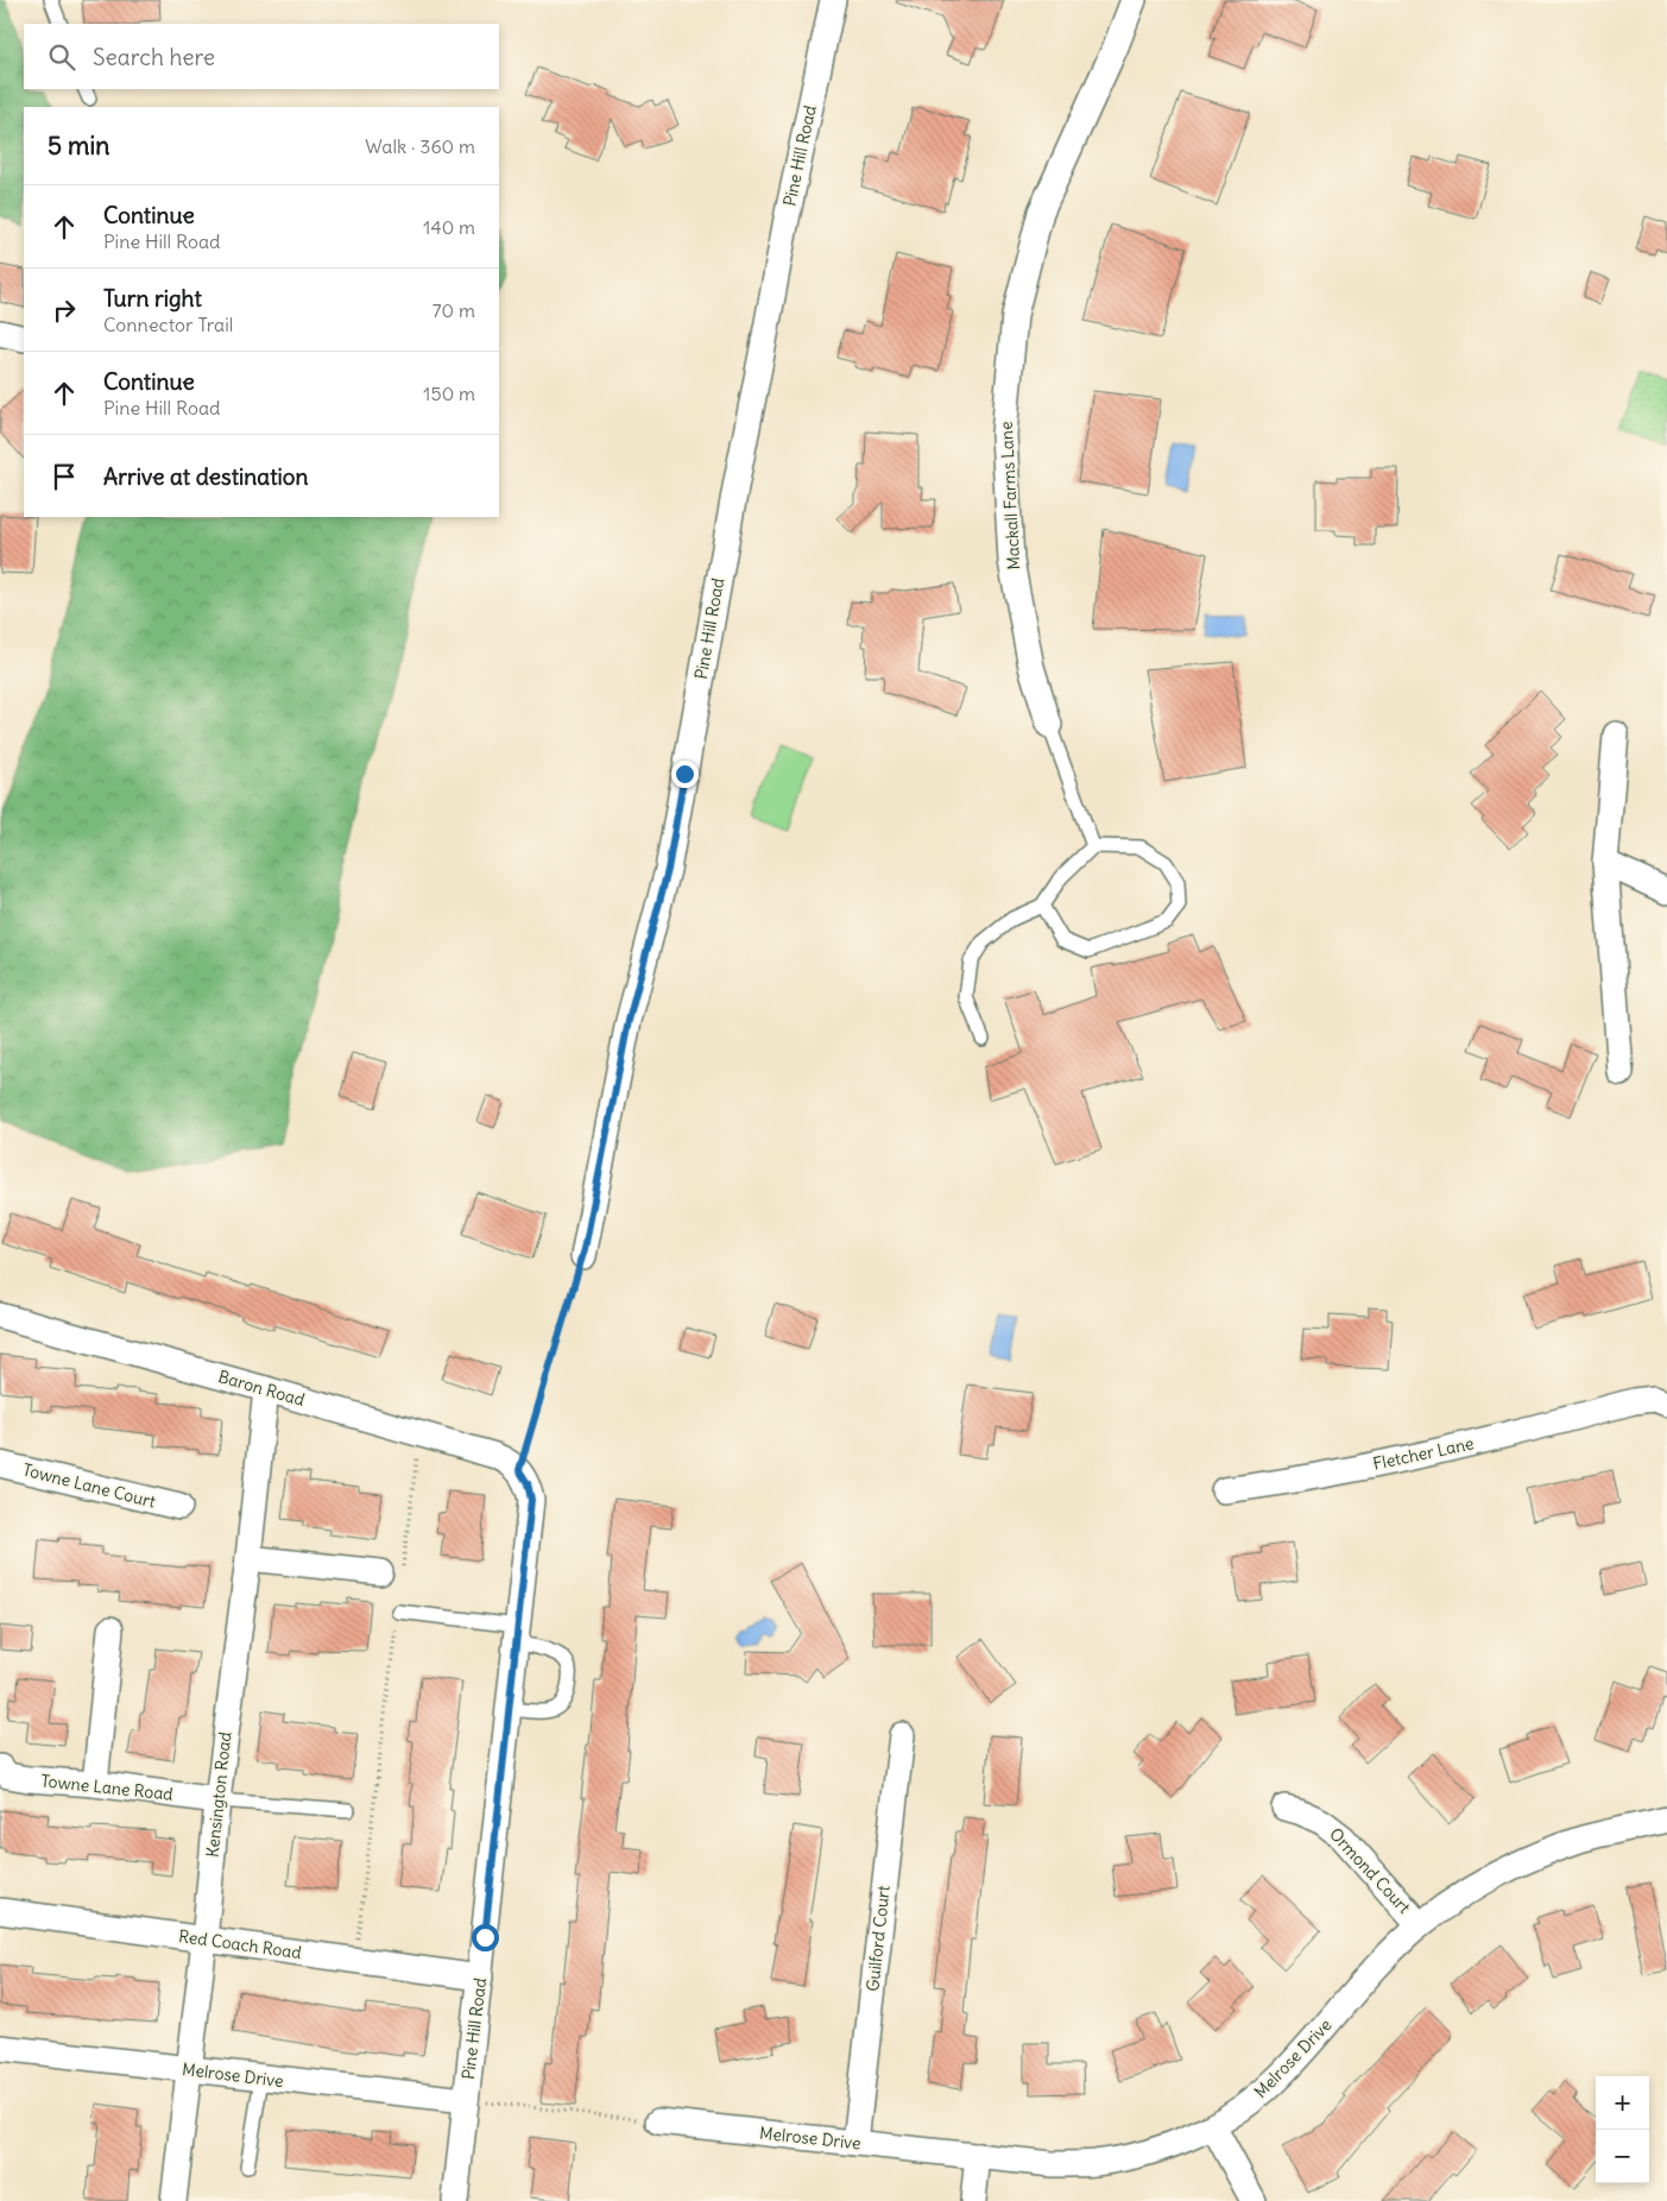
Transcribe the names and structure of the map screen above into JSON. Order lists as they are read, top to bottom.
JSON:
{
  "streets": {
    "street": [
      "Pine Hill Road",
      "Mackall Farms Lane",
      "Baron Road",
      "Fletcher Lane",
      "Towne Lane Court",
      "Towne Lane Road",
      "Kensington Road",
      "Ormond Court",
      "Guilford Court",
      "Red Coach Road",
      "Melrose Drive"
    ]
  },
  "crossings": [
    ["Pine Hill Road", "Baron Road"],
    ["Pine Hill Road", "Red Coach Road"],
    ["Pine Hill Road", "Melrose Drive"],
    ["Baron Road", "Kensington Road"],
    ["Towne Lane Road", "Kensington Road"],
    ["Kensington Road", "Red Coach Road"],
    ["Kensington Road", "Melrose Drive"],
    ["Ormond Court", "Melrose Drive"],
    ["Guilford Court", "Melrose Drive"]
  ],
  "page": {
    "search": "Search here",
    "heading": ["5 min", "Walk · 360 m"],
    "list": [
      ["Continue", "Pine Hill Road", "140 m"],
      ["Turn right", "Connector Trail", "70 m"],
      ["Continue", "Pine Hill Road", "150 m"],
      "Arrive at destination"
    ],
    "map_buttons": ["+", "−"]
  }
}
